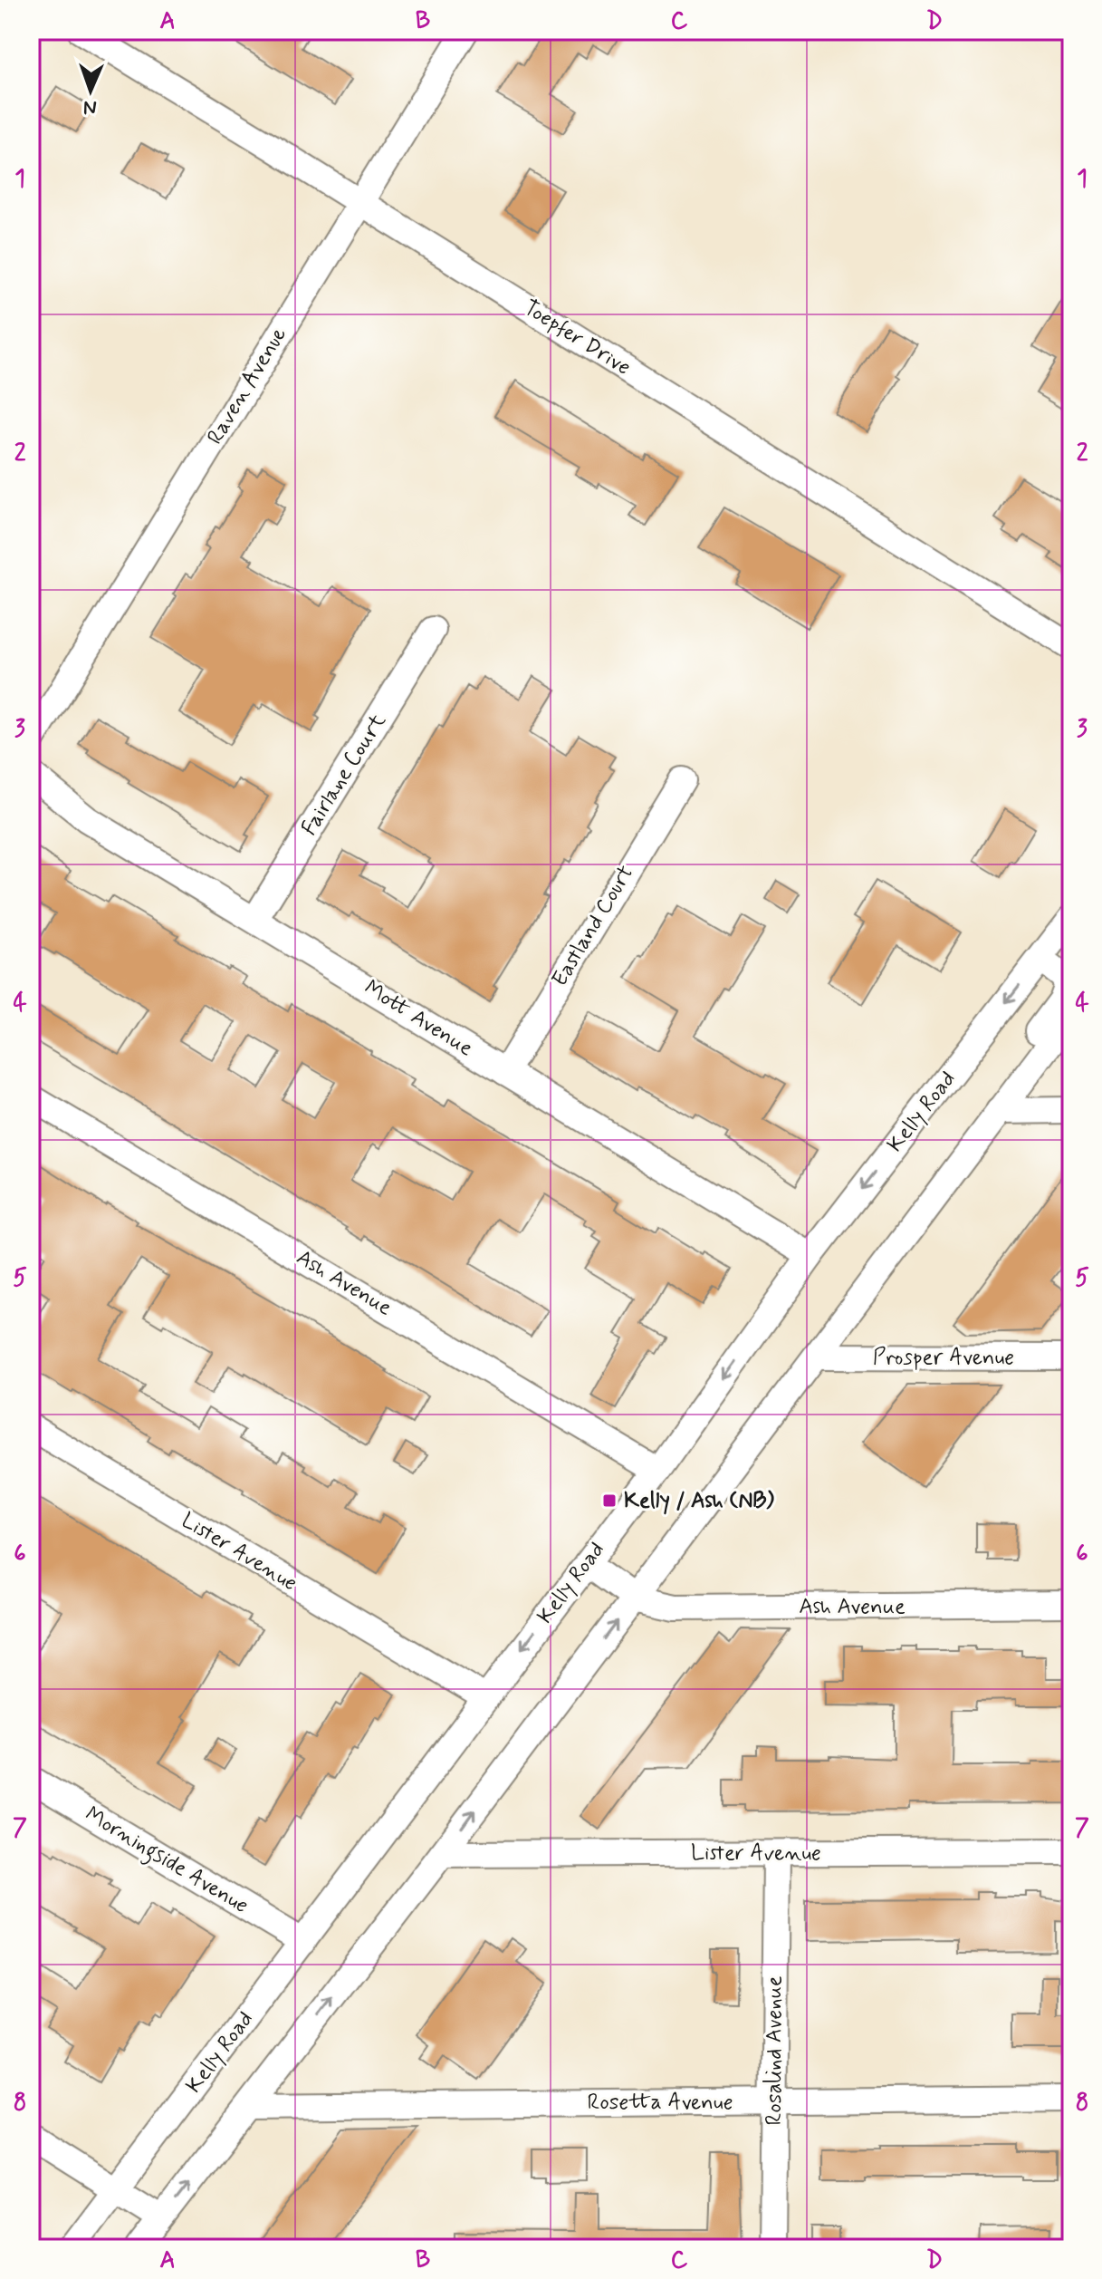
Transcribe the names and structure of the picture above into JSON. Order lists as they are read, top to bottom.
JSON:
{
  "streets": {
    "street": [
      "Toepfer Drive",
      "Raven Avenue",
      "Fairlane Court",
      "Eastland Court",
      "Mott Avenue",
      "Kelly Road",
      "Ash Avenue",
      "Prosper Avenue",
      "Lister Avenue",
      "Morningside Avenue",
      "Rosalind Avenue",
      "Rosetta Avenue"
    ]
  },
  "crossings": [
    ["Toepfer Drive", "Raven Avenue"],
    ["Fairlane Court", "Mott Avenue"],
    ["Eastland Court", "Mott Avenue"],
    ["Mott Avenue", "Kelly Road"],
    ["Kelly Road", "Ash Avenue"],
    ["Kelly Road", "Lister Avenue"],
    ["Kelly Road", "Morningside Avenue"],
    ["Lister Avenue", "Rosalind Avenue"],
    ["Rosalind Avenue", "Rosetta Avenue"]
  ],
  "places": {
    "transit": ["Kelly / Ash (NB)"]
  },
  "north": "bottom",
  "grid": {
    "columns": [
      "A",
      "B",
      "C",
      "D"
    ],
    "rows": [
      "1",
      "2",
      "3",
      "4",
      "5",
      "6",
      "7",
      "8"
    ]
  }
}
